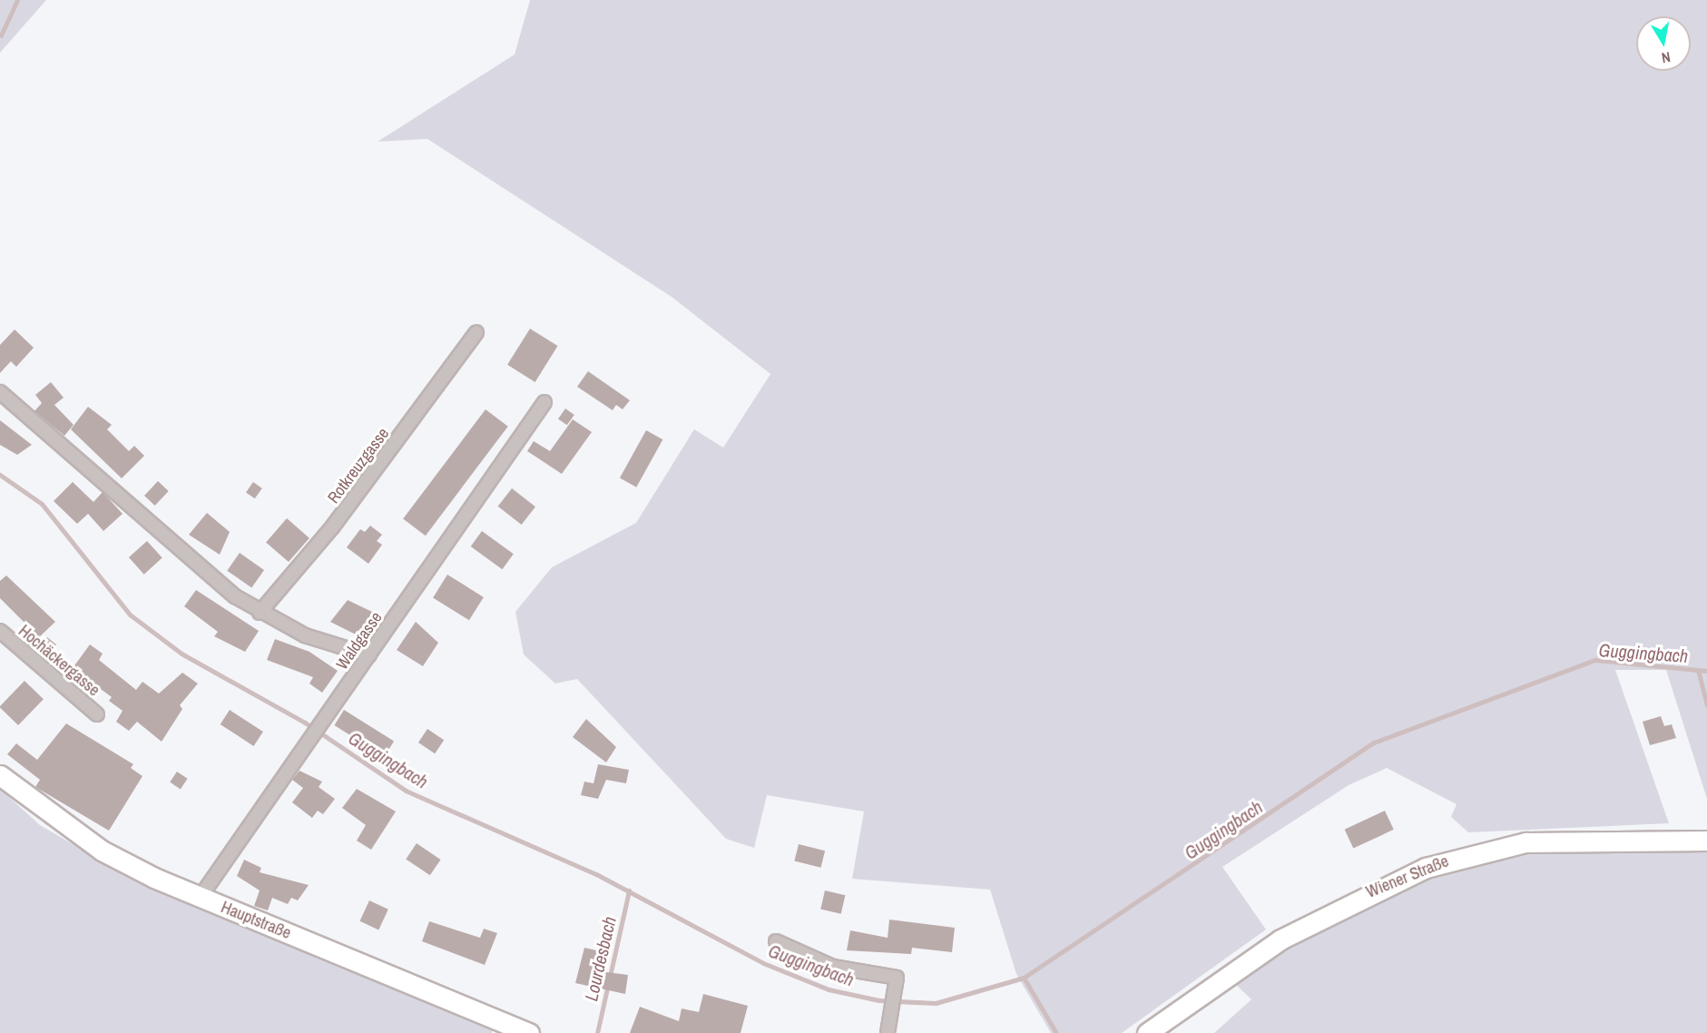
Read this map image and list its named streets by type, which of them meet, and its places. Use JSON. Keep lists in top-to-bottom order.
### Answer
{
  "streets": {
    "main road": ["Wiener Straße", "Hauptstraße"],
    "street": ["Rotkreuzgasse", "Waldgasse", "Hochäckergasse"]
  },
  "crossings": [
    ["Waldgasse", "Hauptstraße"]
  ],
  "water": ["Guggingbach", "Lourdesbach"],
  "north": "bottom"
}
